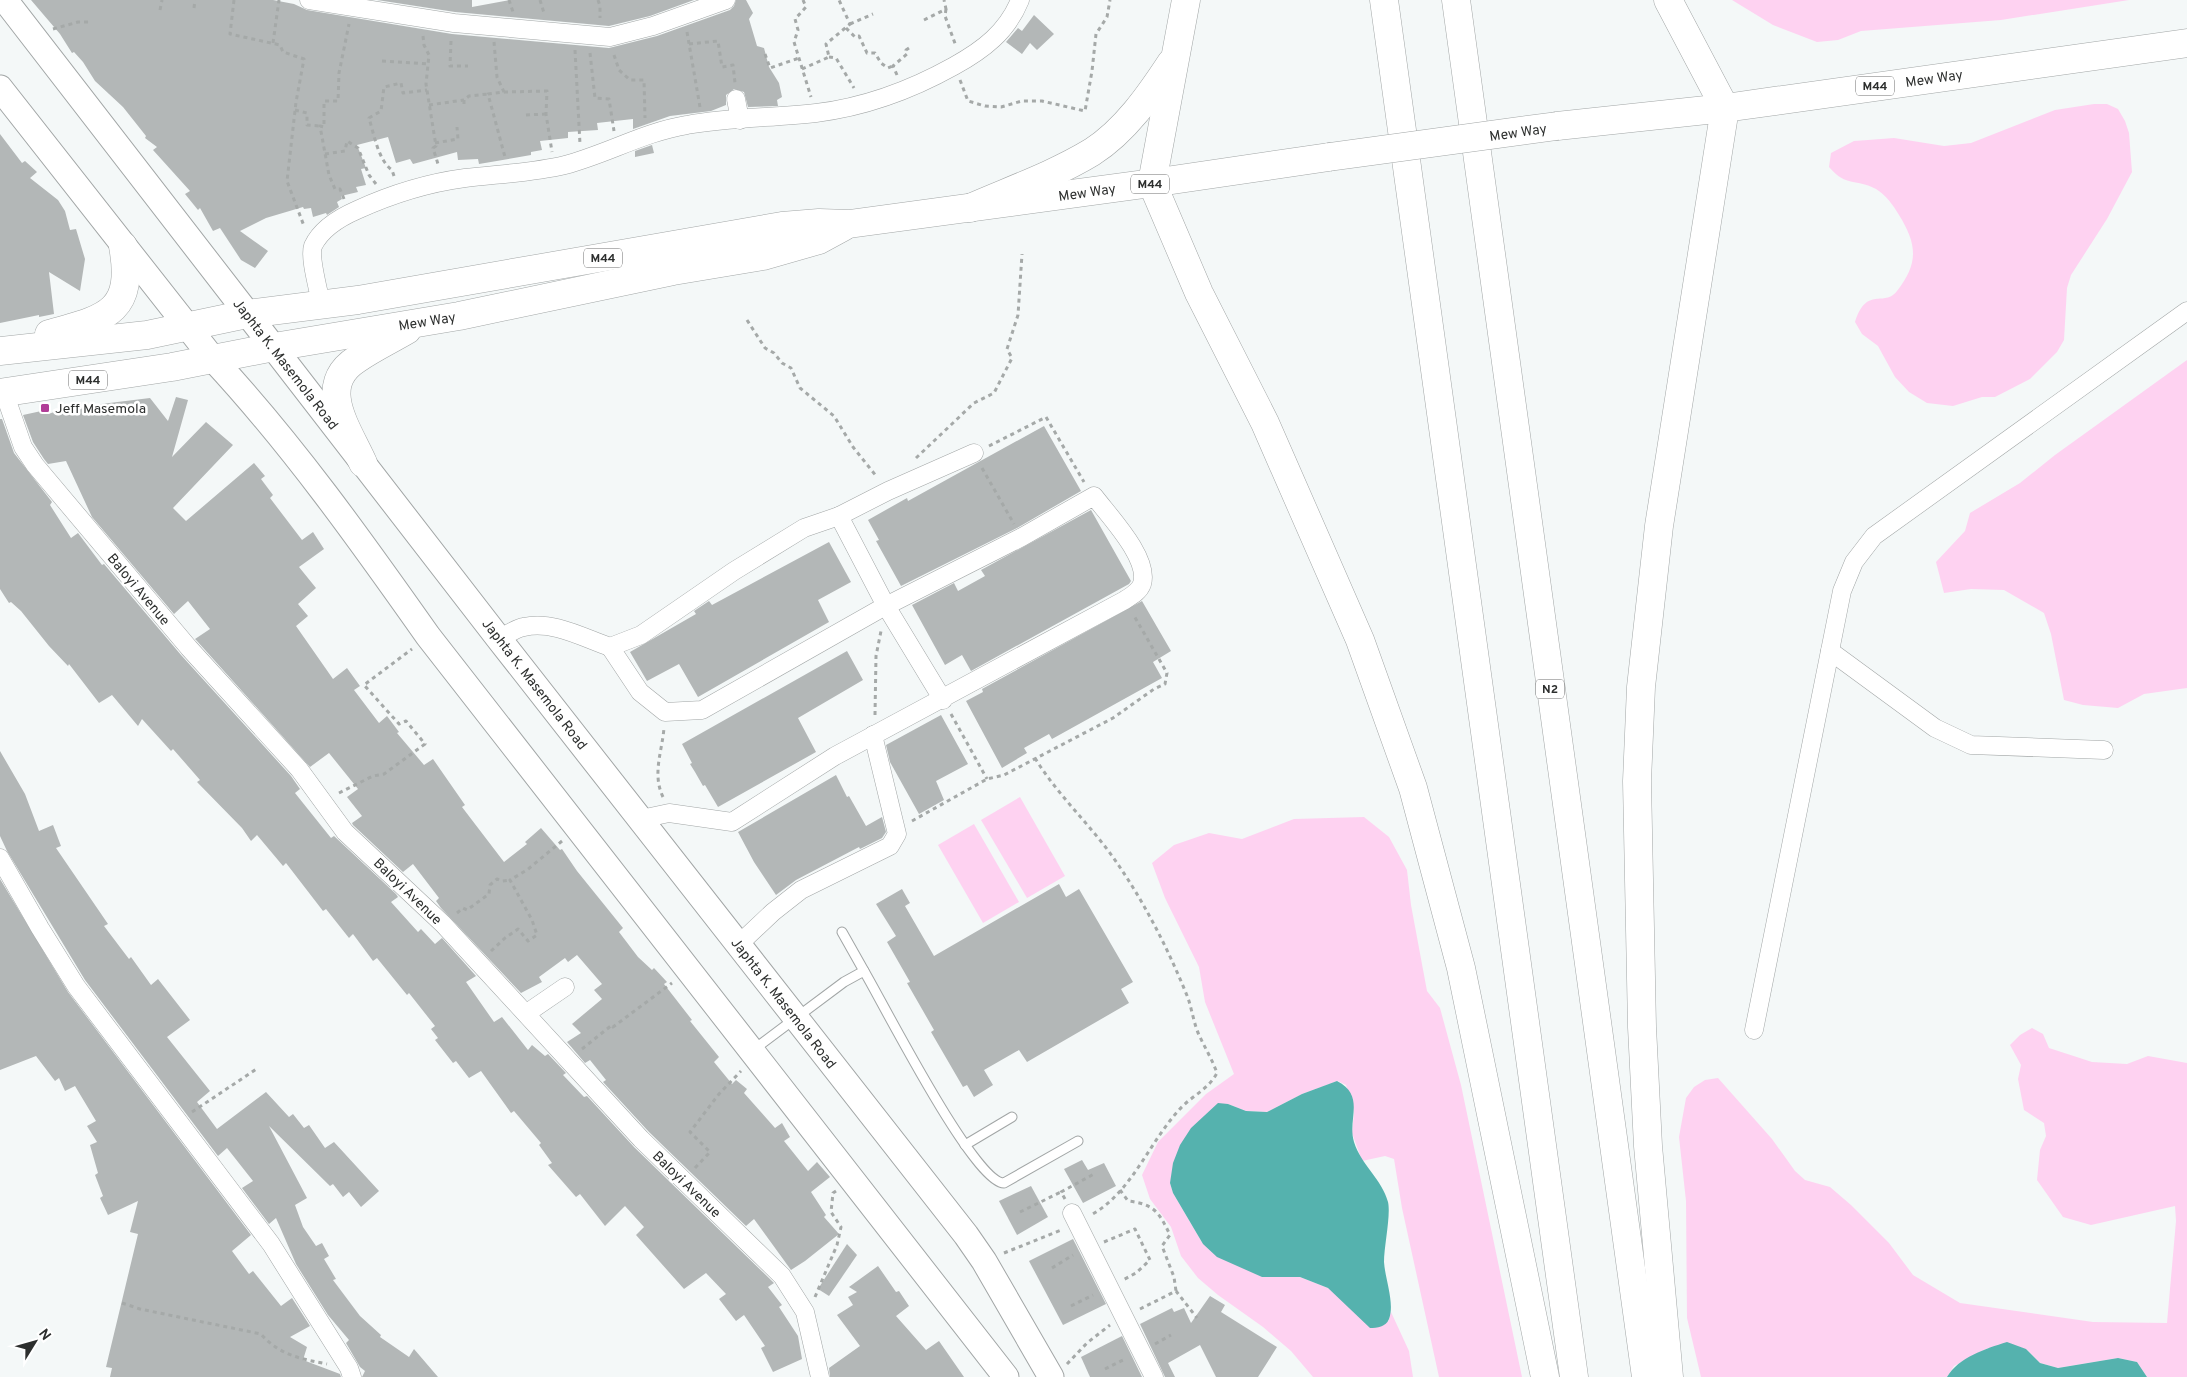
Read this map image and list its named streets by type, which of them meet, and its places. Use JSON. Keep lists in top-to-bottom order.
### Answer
{
  "streets": {
    "main road": [
      "Mew Way",
      "M44",
      "Japhta K. Masemola Road",
      "N2"
    ],
    "street": ["Baloyi Avenue"]
  },
  "crossings": [
    ["Mew Way", "Japhta K. Masemola Road"],
    ["Mew Way", "Baloyi Avenue"]
  ],
  "places": {
    "transit": ["Jeff Masemola"]
  },
  "north": "top right"
}
